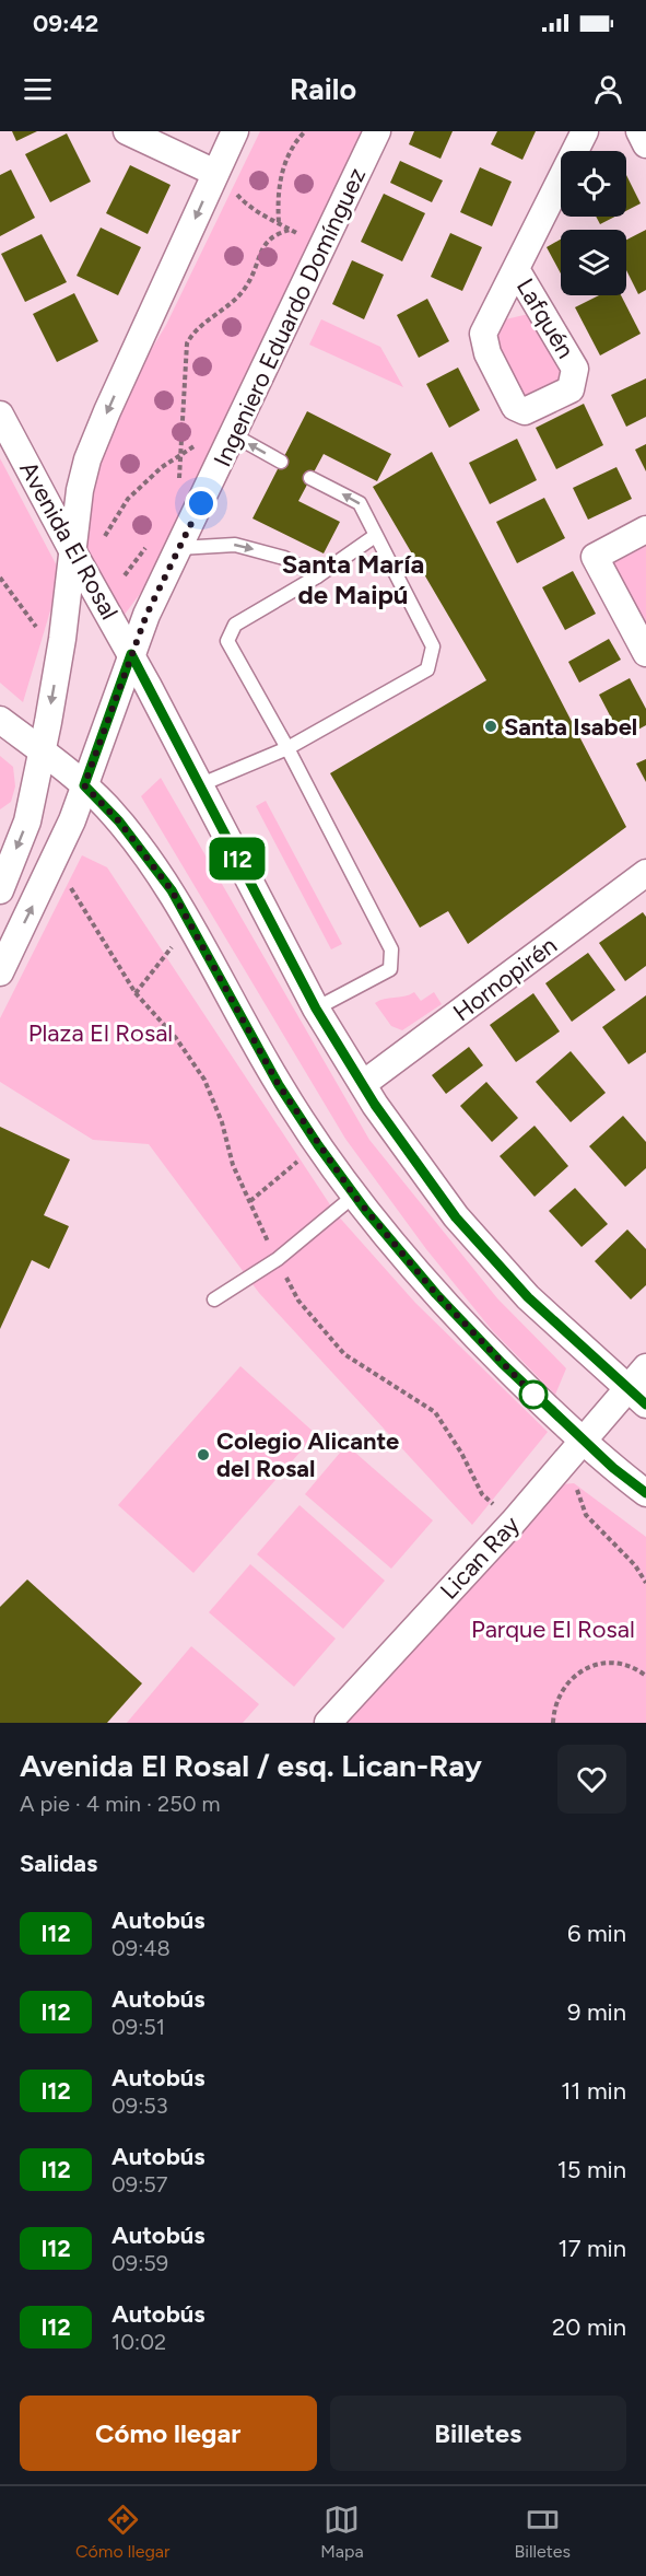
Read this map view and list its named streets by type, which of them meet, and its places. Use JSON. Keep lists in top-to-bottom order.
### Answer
{
  "streets": {
    "street": [
      "Ingeniero Eduardo Domínguez",
      "Lafquén",
      "Avenida El Rosal",
      "Hornopirén",
      "Lican Ray"
    ]
  },
  "crossings": [
    ["Ingeniero Eduardo Domínguez", "Avenida El Rosal"],
    ["Avenida El Rosal", "Hornopirén"],
    ["Avenida El Rosal", "Lican Ray"]
  ],
  "districts": ["Santa María de Maipú"],
  "parks": ["Plaza El Rosal", "Parque El Rosal"],
  "places": ["Santa Isabel", "Colegio Alicante del Rosal"],
  "lines": ["bus line I12"],
  "page": {
    "status": "09:42",
    "header": "Railo",
    "on_map": "I12",
    "heading": [
      ["Avenida El Rosal / esq. Lican-Ray", "A pie · 4 min · 250 m"],
      "Salidas"
    ],
    "list": [
      {
        "mark": "I12",
        "name": "Autobús",
        "note": "09:48",
        "value": "6 min"
      },
      {
        "mark": "I12",
        "name": "Autobús",
        "note": "09:51",
        "value": "9 min"
      },
      {
        "mark": "I12",
        "name": "Autobús",
        "note": "09:53",
        "value": "11 min"
      },
      {
        "mark": "I12",
        "name": "Autobús",
        "note": "09:57",
        "value": "15 min"
      },
      {
        "mark": "I12",
        "name": "Autobús",
        "note": "09:59",
        "value": "17 min"
      },
      {
        "mark": "I12",
        "name": "Autobús",
        "note": "10:02",
        "value": "20 min"
      }
    ],
    "buttons": ["Cómo llegar", "Billetes"],
    "tabs": ["Cómo llegar", "Mapa", "Billetes"]
  }
}
